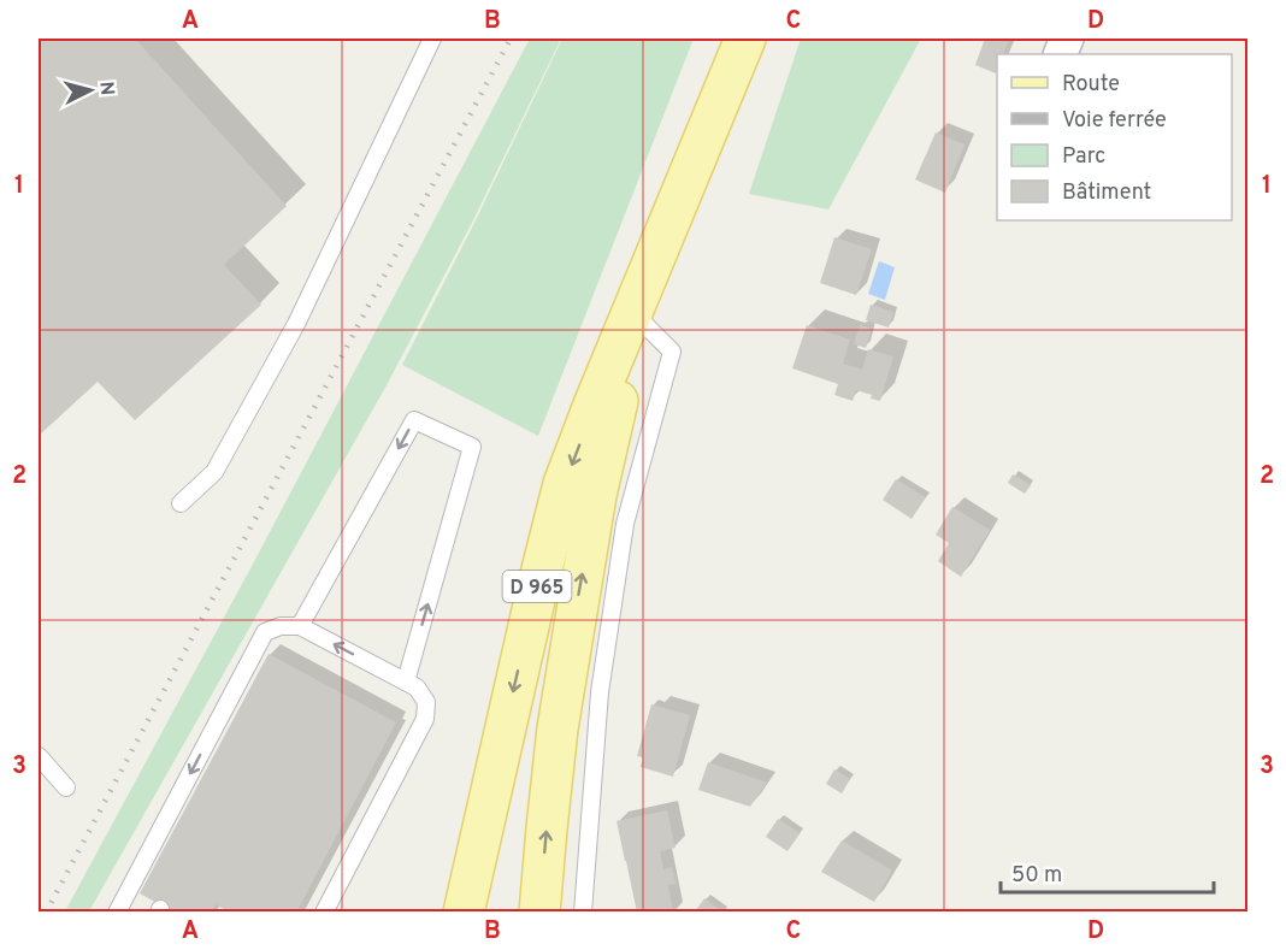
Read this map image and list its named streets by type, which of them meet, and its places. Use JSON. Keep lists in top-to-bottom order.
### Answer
{
  "streets": {
    "main road": ["D 965"]
  },
  "legend": [
    "Route",
    "Voie ferrée",
    "Parc",
    "Bâtiment"
  ],
  "scale_bar": "50 m",
  "north": "right",
  "grid": {
    "columns": [
      "A",
      "B",
      "C",
      "D"
    ],
    "rows": ["1", "2", "3"]
  }
}
